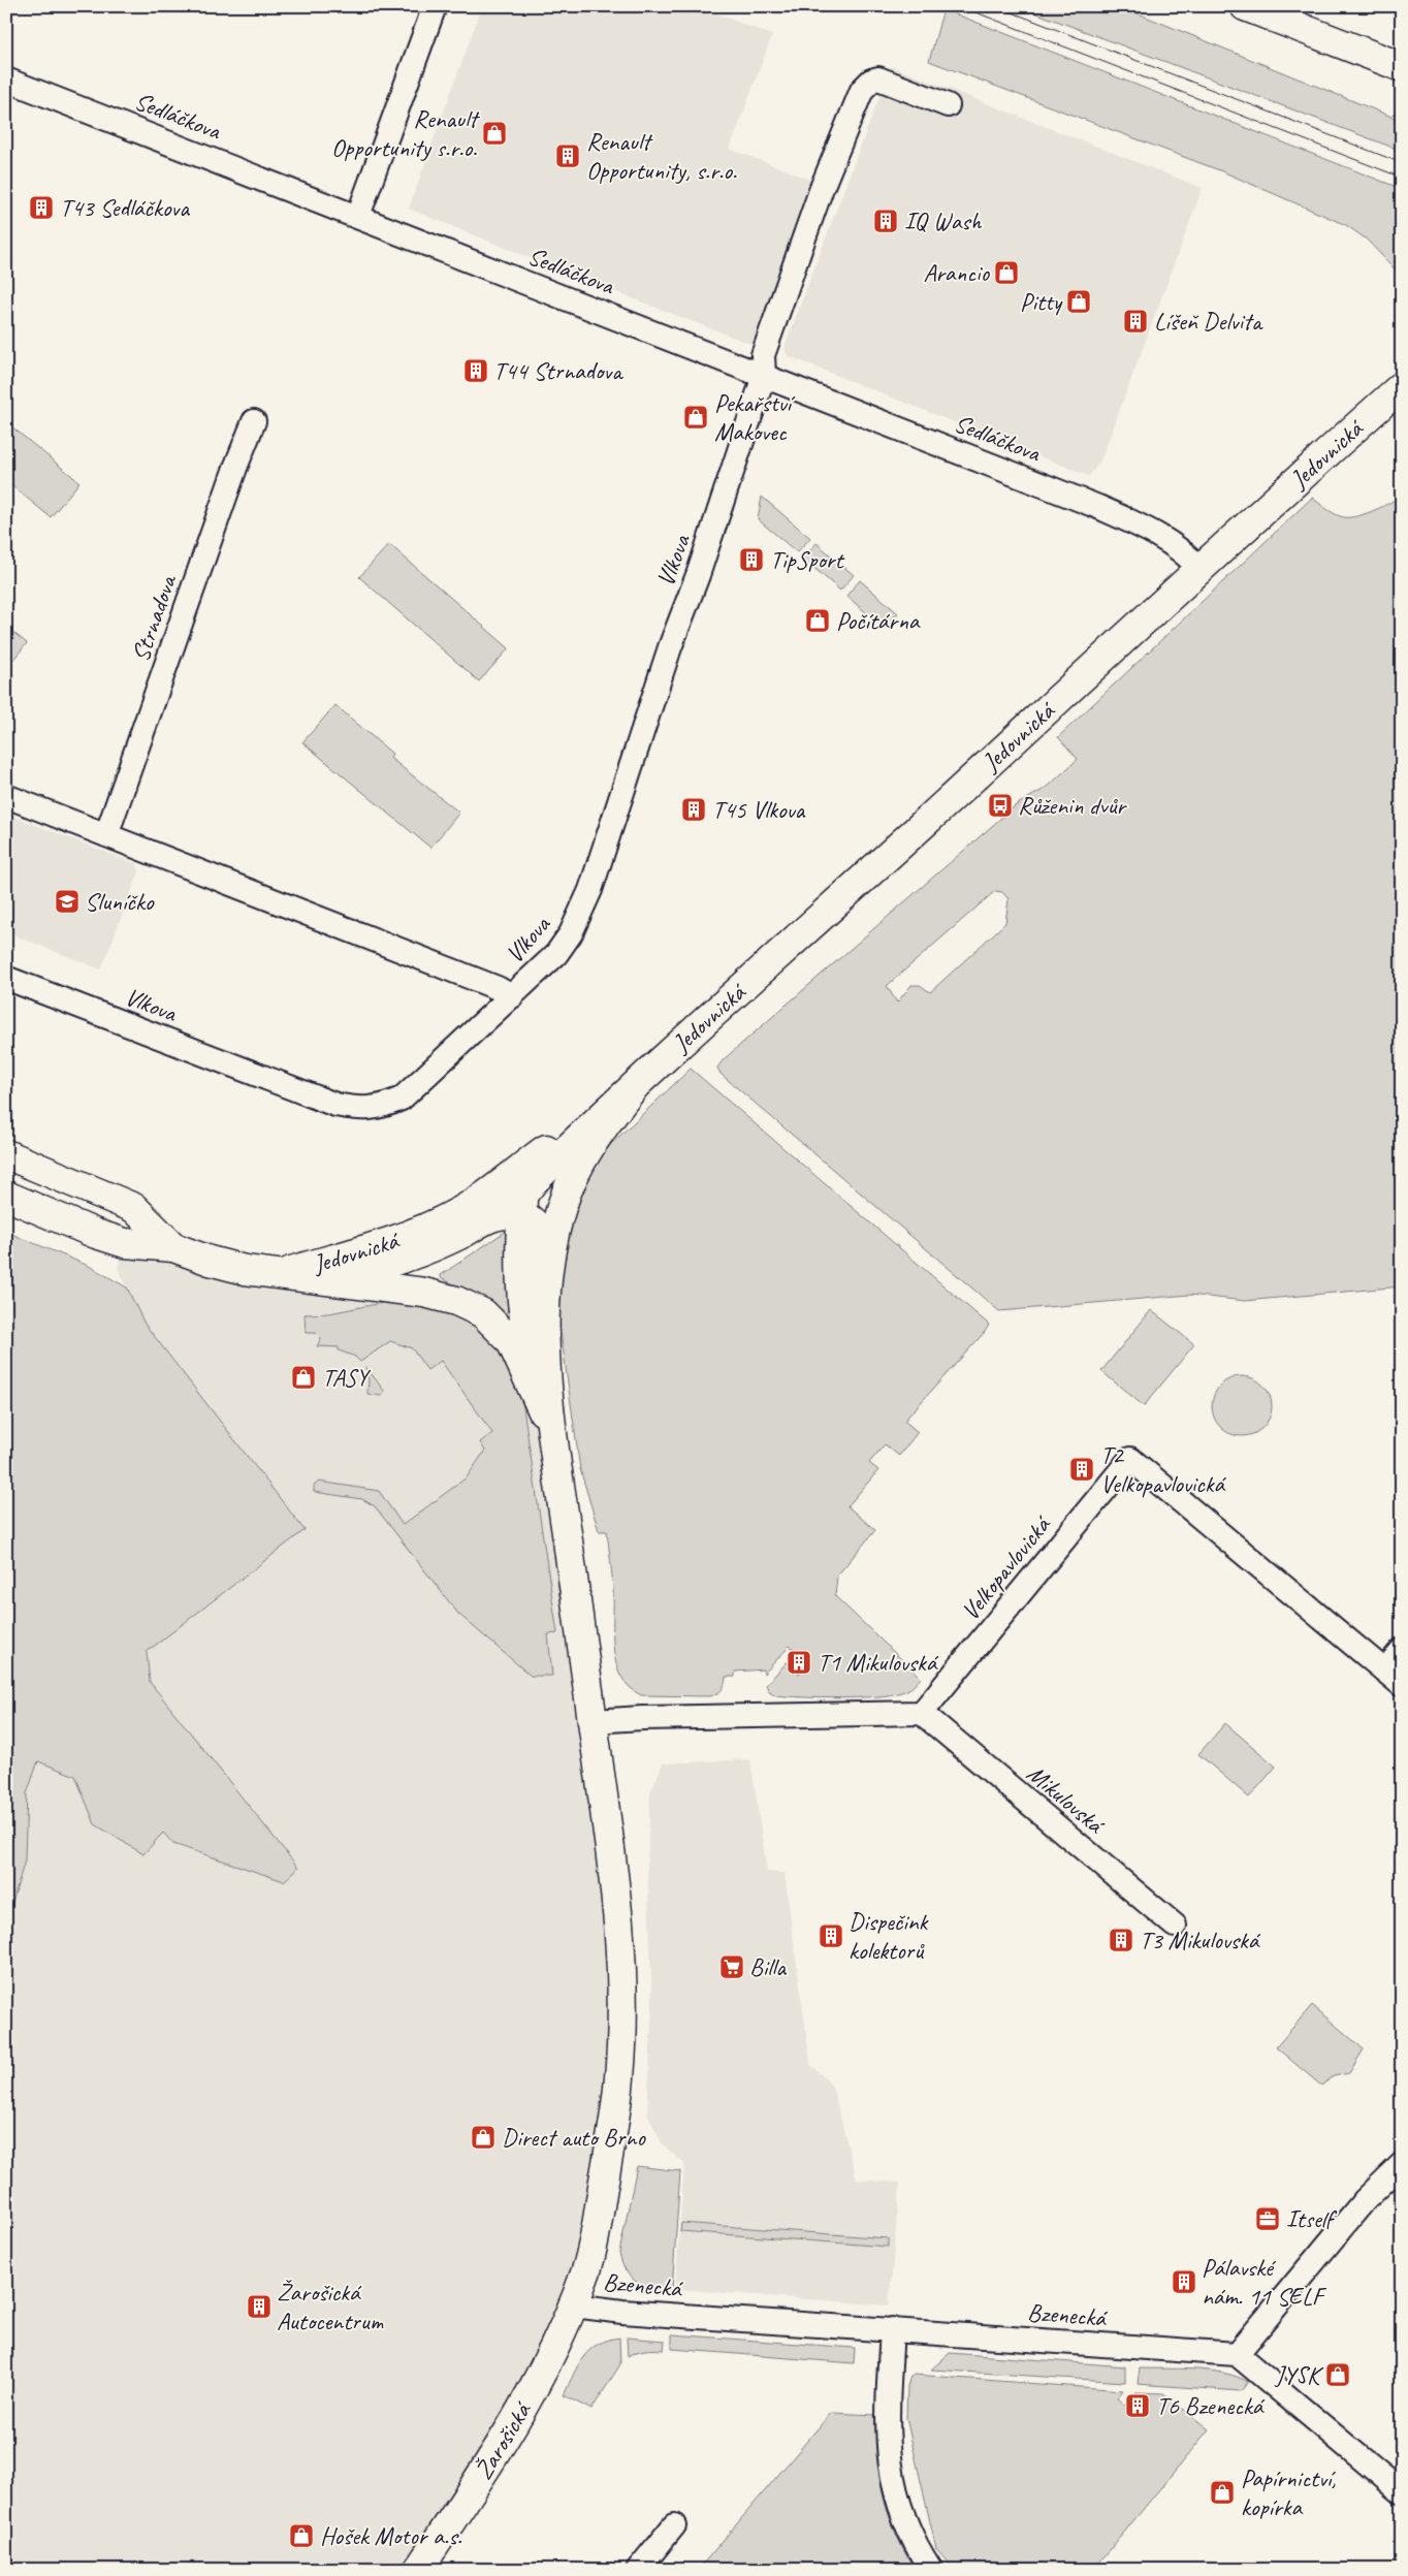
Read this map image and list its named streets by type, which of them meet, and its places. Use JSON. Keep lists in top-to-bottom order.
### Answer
{
  "streets": {
    "main road": ["Jedovnická", "Žarošická"],
    "street": [
      "Sedláčkova",
      "Vlkova",
      "Strnadova",
      "Velkopavlovická",
      "Mikulovská",
      "Bzenecká"
    ]
  },
  "crossings": [
    ["Sedláčkova", "Jedovnická"],
    ["Sedláčkova", "Vlkova"],
    ["Jedovnická", "Žarošická"],
    ["Velkopavlovická", "Mikulovská"],
    ["Bzenecká", "Žarošická"]
  ],
  "places": {
    "shop": [
      "Renault Opportunity s.r.o.",
      "Arancio",
      "Pitty",
      "Pekařství Makovec",
      "Počítárna",
      "TASY",
      "Direct auto Brno",
      "JYSK",
      "Papírnictví, kopírka",
      "Hošek Motor a.s."
    ],
    "building": [
      "Renault Opportunity, s.r.o.",
      "T43 Sedláčkova",
      "IQ Wash",
      "Líšeň Delvita",
      "T44 Strnadova",
      "TipSport",
      "T45 Vlkova",
      "T2 Velkopavlovická",
      "T1 Mikulovská",
      "Dispečink kolektorů",
      "T3 Mikulovská",
      "Pálavské nám. 11 SELF",
      "Žarošická Autocentrum",
      "T6 Bzenecká"
    ],
    "bus stop": ["Růženin dvůr"],
    "school or university": ["Sluníčko"],
    "supermarket": ["Billa"],
    "office": ["Itself"]
  }
}
